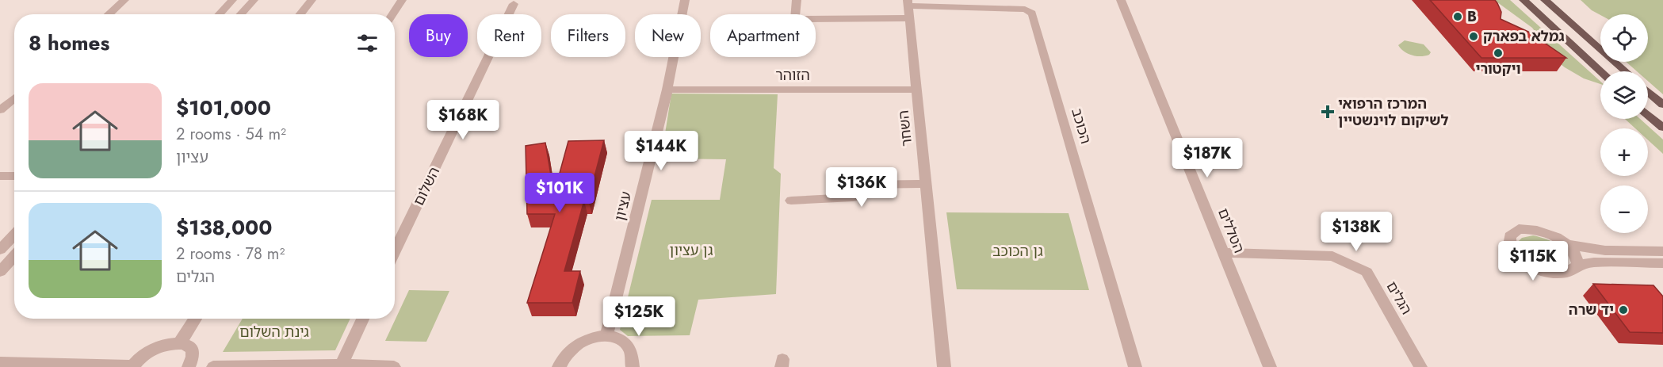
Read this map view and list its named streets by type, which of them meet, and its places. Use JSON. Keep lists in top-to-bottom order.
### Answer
{
  "streets": {
    "street": [
      "הזוהר",
      "הכוכב",
      "השחר",
      "השלום",
      "עציון",
      "הטללים",
      "הגלים"
    ]
  },
  "crossings": [
    ["הזוהר", "השחר"],
    ["הזוהר", "עציון"],
    ["הכוכב", "השחר"],
    ["הטללים", "הגלים"]
  ],
  "parks": ["גן עציון", "גן הכוכב", "גינת השלום"],
  "places": {
    "other": [
      "B",
      "גמלא בפארק",
      "ויקטורי",
      "יד שרה"
    ],
    "health": ["המרכז הרפואי לשיקום לוינשטיין"]
  },
  "page": {
    "map_buttons": ["+", "−"],
    "chip": [
      "Buy",
      "Rent",
      "Filters",
      "New",
      "Apartment"
    ],
    "heading": "8 homes",
    "list": [
      {
        "name": "$101,000",
        "note": "2 rooms · 54 m² · עציון"
      },
      {
        "name": "$138,000",
        "note": "2 rooms · 78 m² · הגלים"
      }
    ],
    "price": [
      "$168K",
      "$144K",
      "$187K",
      "$136K",
      "$101K",
      "$138K",
      "$115K",
      "$125K"
    ]
  }
}
